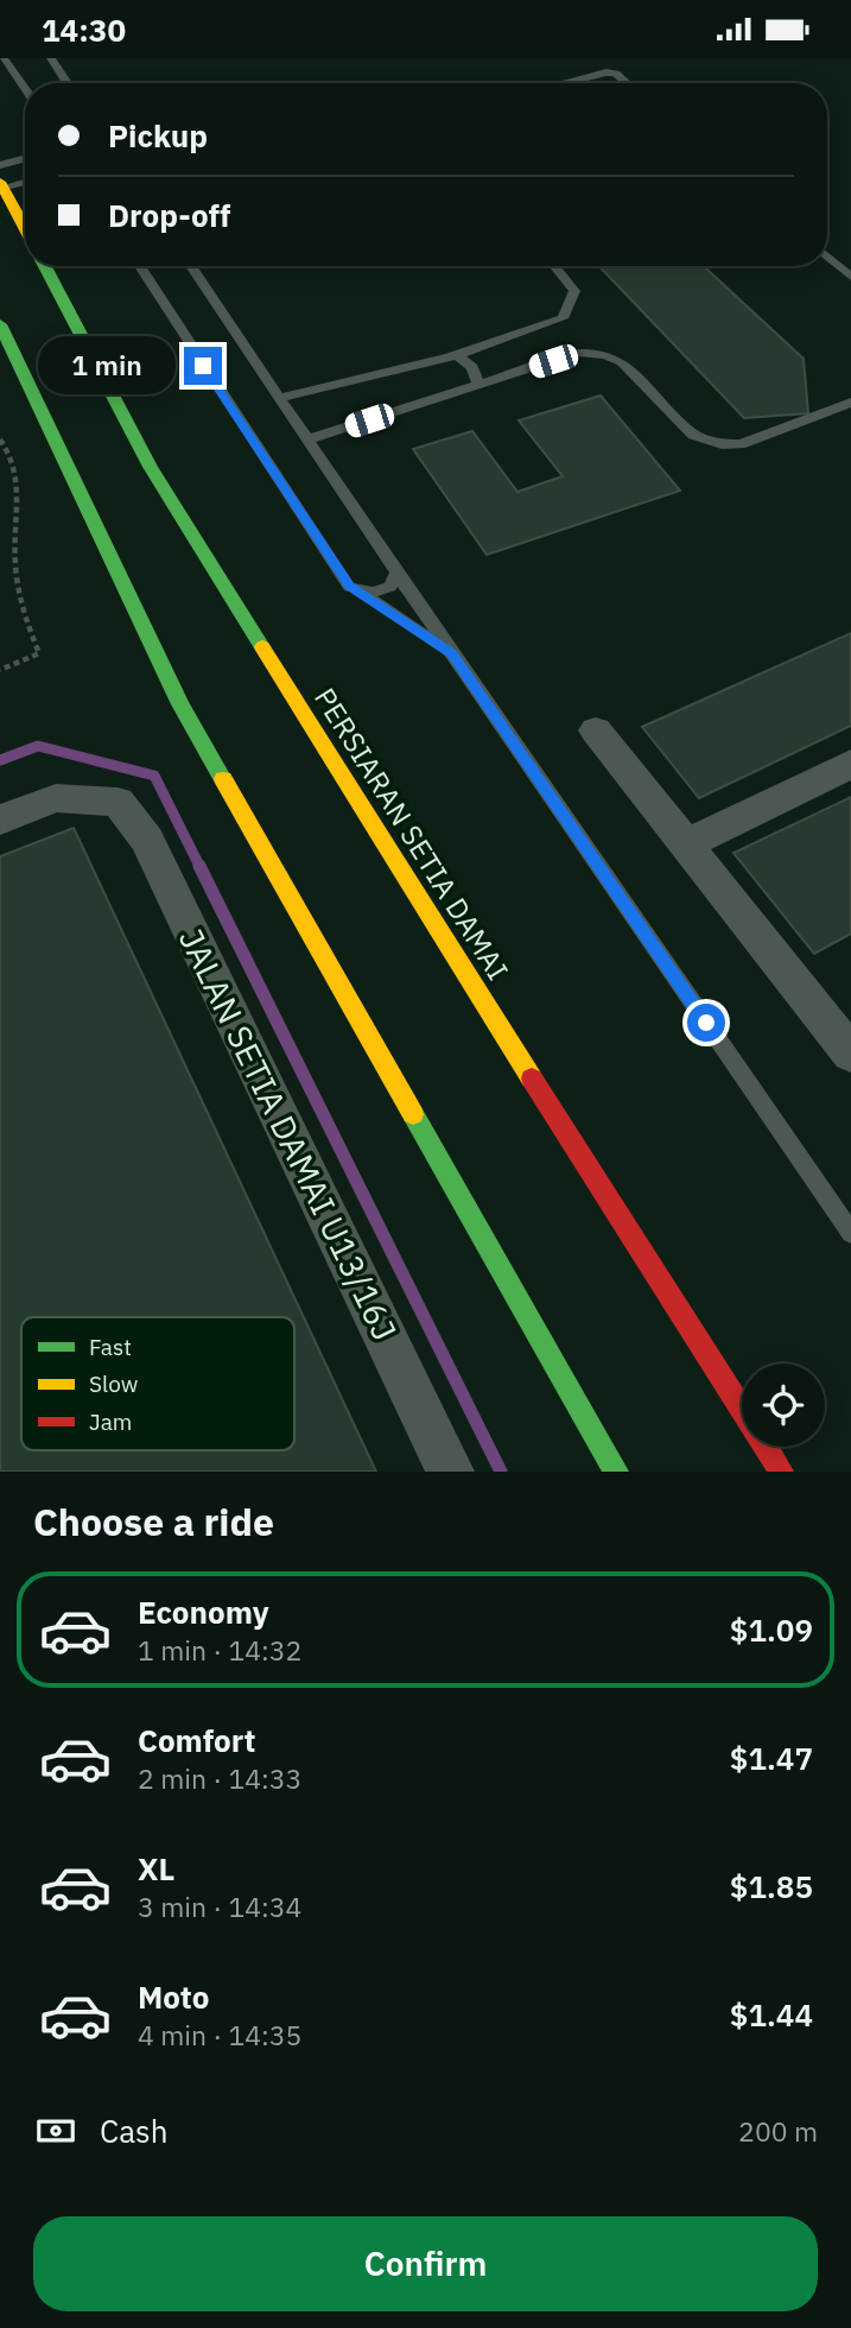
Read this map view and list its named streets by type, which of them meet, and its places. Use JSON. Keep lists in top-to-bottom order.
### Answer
{
  "streets": {
    "street": ["PERSIARAN SETIA DAMAI", "JALAN SETIA DAMAI U13/16J"]
  },
  "legend": ["Fast", "Slow", "Jam"],
  "page": {
    "status": "14:30",
    "banner": ["Pickup", "Drop-off"],
    "bubble": "1 min",
    "heading": "Choose a ride",
    "list": [
      {
        "name": "Economy",
        "note": "1 min · 14:32",
        "value": "$1.09"
      },
      {
        "name": "Comfort",
        "note": "2 min · 14:33",
        "value": "$1.47"
      },
      {
        "name": "XL",
        "note": "3 min · 14:34",
        "value": "$1.85"
      },
      {
        "name": "Moto",
        "note": "4 min · 14:35",
        "value": "$1.44"
      }
    ],
    "pay": ["Cash", "200 m"],
    "buttons": "Confirm"
  }
}
